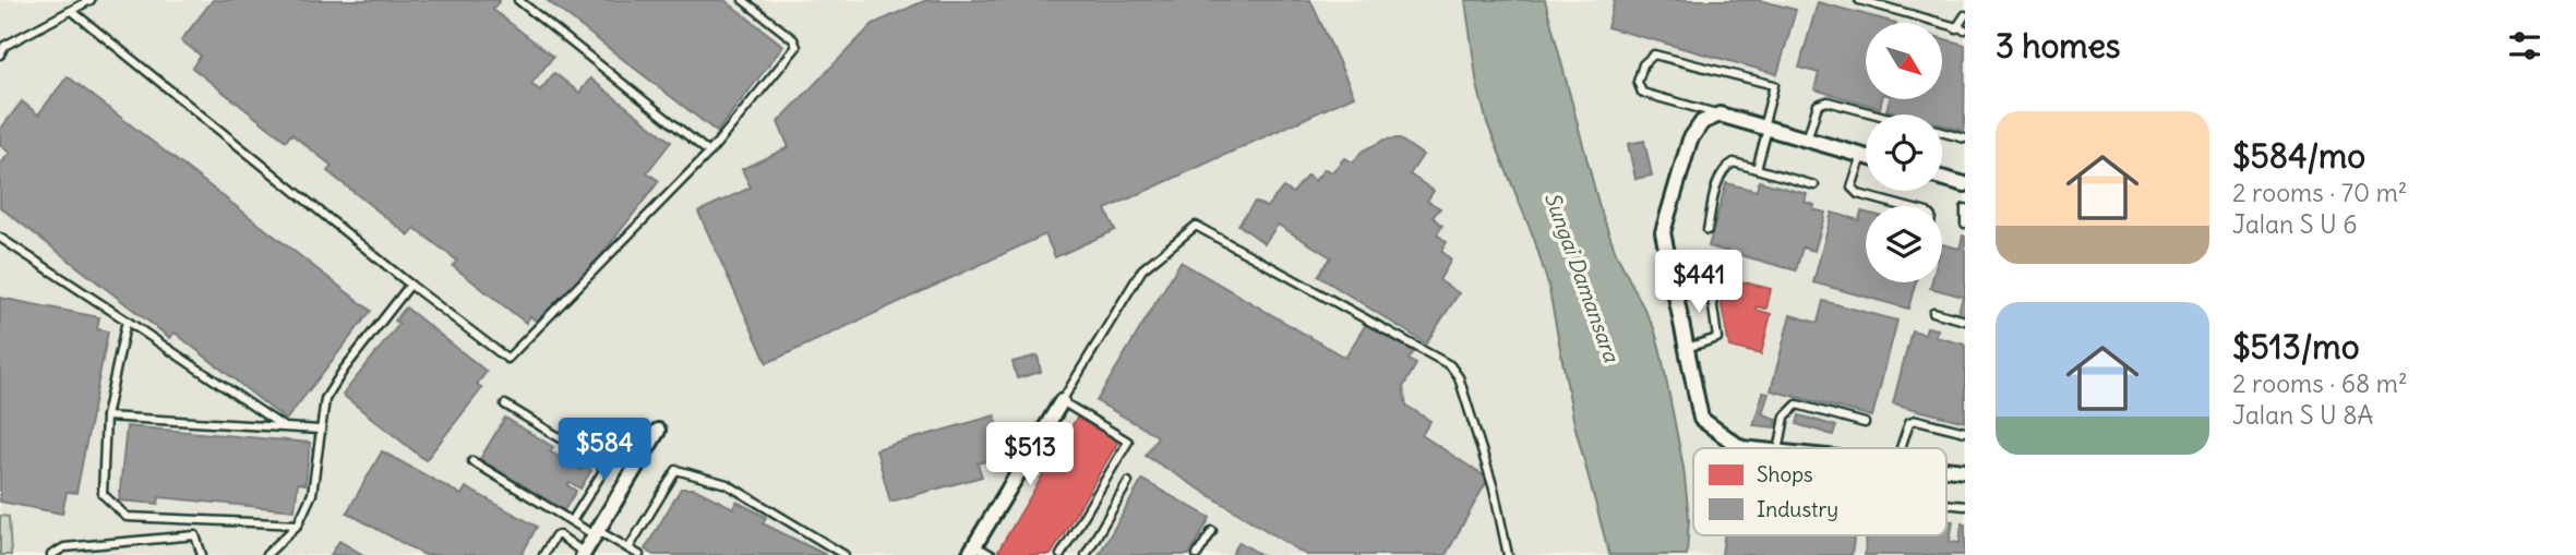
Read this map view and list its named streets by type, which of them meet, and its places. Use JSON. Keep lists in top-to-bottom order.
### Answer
{
  "water": ["Sungai Damansara"],
  "legend": ["Shops", "Industry"],
  "north": "bottom right",
  "page": {
    "heading": "3 homes",
    "list": [
      {
        "name": "$584/mo",
        "note": "2 rooms · 70 m² · Jalan S U 6"
      },
      {
        "name": "$513/mo",
        "note": "2 rooms · 68 m² · Jalan S U 8A"
      }
    ],
    "price": ["$441", "$584", "$513"]
  }
}
